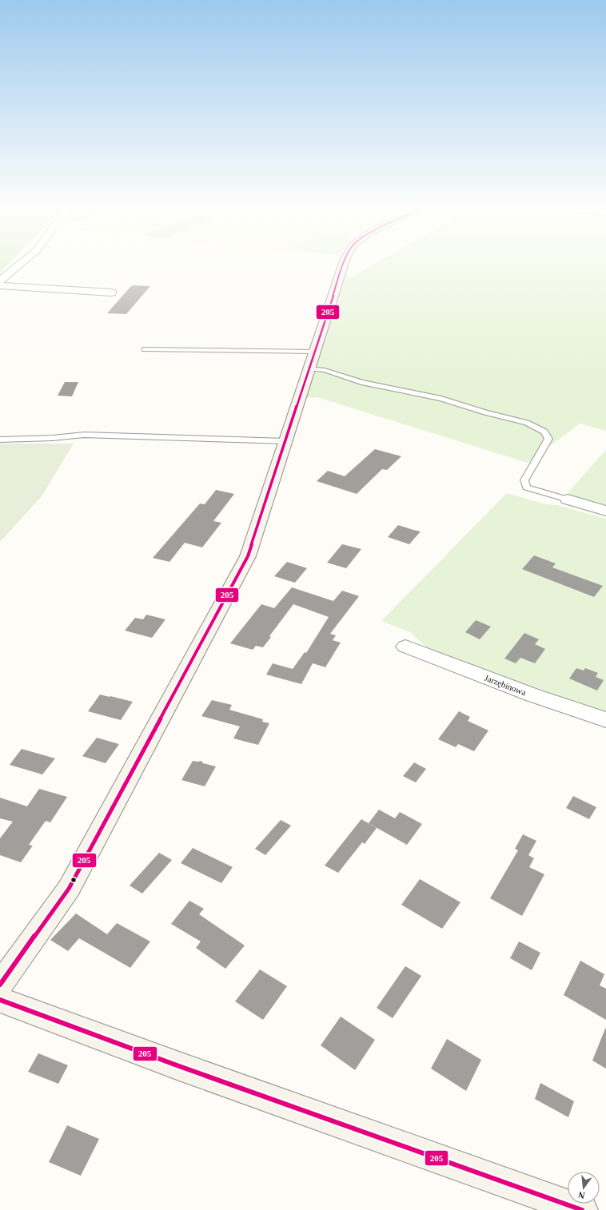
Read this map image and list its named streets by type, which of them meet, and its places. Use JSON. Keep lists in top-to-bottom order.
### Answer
{
  "streets": {
    "street": ["Jarzębinowa"]
  },
  "lines": ["transit line 205"],
  "north": "bottom"
}
